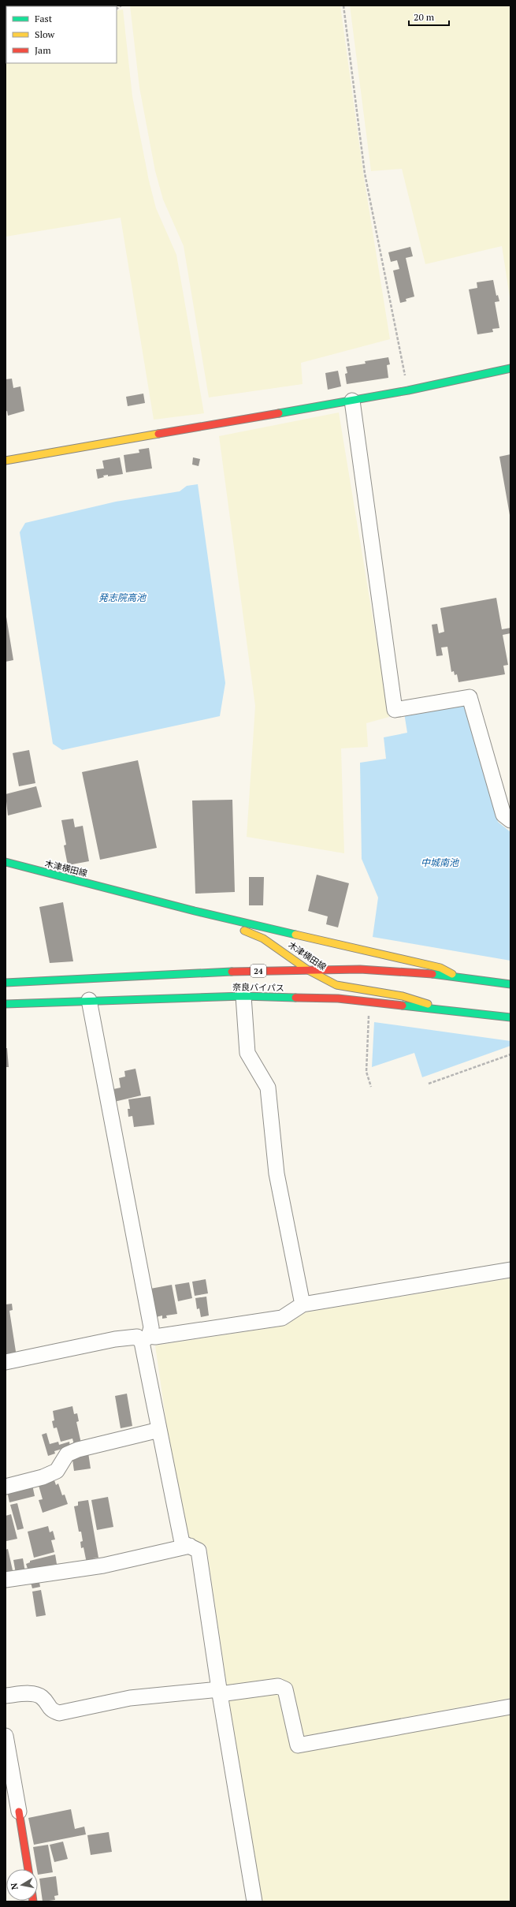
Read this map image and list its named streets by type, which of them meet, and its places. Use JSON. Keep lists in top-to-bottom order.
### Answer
{
  "streets": {
    "main road": ["木津横田線", "24", "奈良バイパス"]
  },
  "crossings": [
    ["木津横田線", "奈良バイパス"]
  ],
  "water": ["発志院高池", "中城南池"],
  "legend": ["Fast", "Slow", "Jam"],
  "scale_bar": "20 m",
  "north": "left"
}
